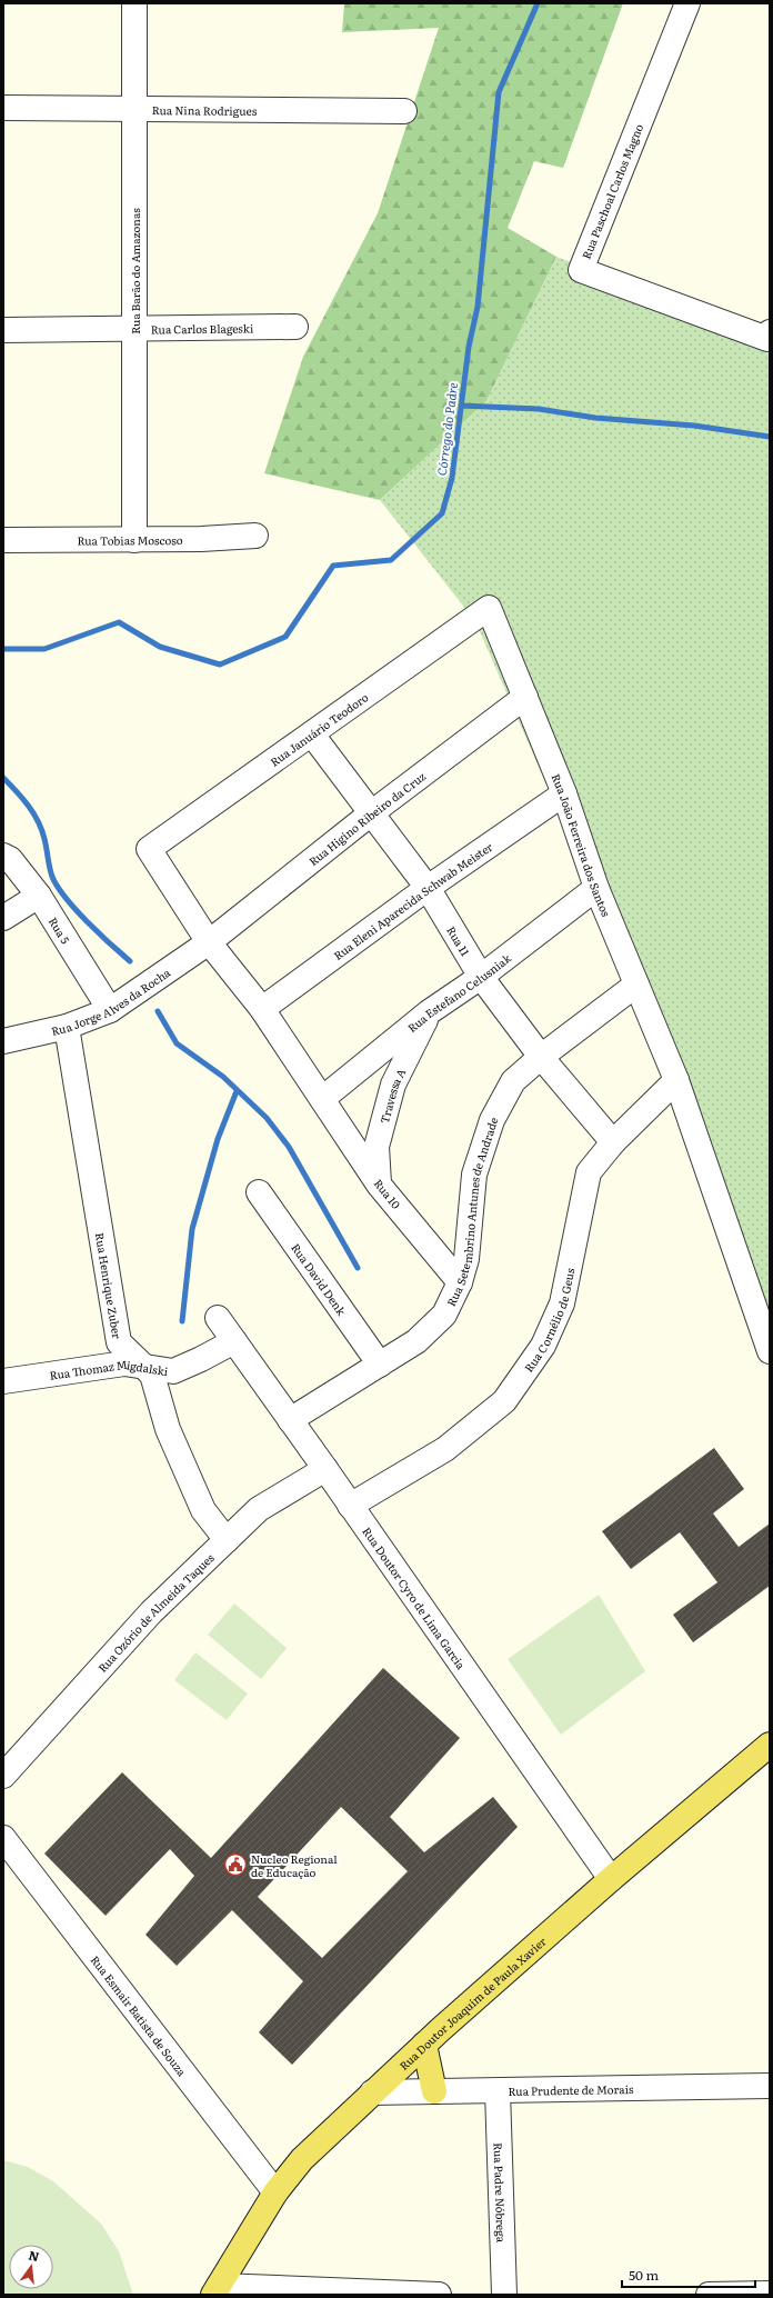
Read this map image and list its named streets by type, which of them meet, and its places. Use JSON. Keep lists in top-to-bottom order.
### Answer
{
  "streets": {
    "main road": ["Rua Doutor Joaquim de Paula Xavier"],
    "street": [
      "Rua Nina Rodrigues",
      "Rua Paschoal Carlos Magno",
      "Rua Barão do Amazonas",
      "Rua Carlos Blageski",
      "Rua Tobias Moscoso",
      "Rua Januário Teodoro",
      "Rua Higino Ribeiro da Cruz",
      "Rua João Ferreira dos Santos",
      "Rua Eleni Aparecida Schwab Meister",
      "Rua 5",
      "Rua 11",
      "Rua Estefano Celusniak",
      "Rua Jorge Alves da Rocha",
      "Travessa A",
      "Rua 10",
      "Rua Setembrino Antunes de Andrade",
      "Rua David Denk",
      "Rua Henrique Zuber",
      "Rua Cornélio de Geus",
      "Rua Thomaz Migdalski",
      "Rua Doutor Cyro de Lima Garcia",
      "Rua Ozório de Almeida Taques",
      "Rua Esmair Batista de Souza",
      "Rua Prudente de Morais",
      "Rua Padre Nóbrega"
    ]
  },
  "crossings": [
    ["Rua Nina Rodrigues", "Rua Barão do Amazonas"],
    ["Rua Barão do Amazonas", "Rua Carlos Blageski"],
    ["Rua Barão do Amazonas", "Rua Tobias Moscoso"],
    ["Rua Januário Teodoro", "Rua João Ferreira dos Santos"],
    ["Rua Januário Teodoro", "Rua 11"],
    ["Rua Januário Teodoro", "Rua 10"],
    ["Rua Higino Ribeiro da Cruz", "Rua João Ferreira dos Santos"],
    ["Rua Higino Ribeiro da Cruz", "Rua 11"],
    ["Rua Higino Ribeiro da Cruz", "Rua Jorge Alves da Rocha"],
    ["Rua Higino Ribeiro da Cruz", "Rua 10"],
    ["Rua João Ferreira dos Santos", "Rua Eleni Aparecida Schwab Meister"],
    ["Rua João Ferreira dos Santos", "Rua Estefano Celusniak"],
    ["Rua João Ferreira dos Santos", "Rua Setembrino Antunes de Andrade"],
    ["Rua João Ferreira dos Santos", "Rua Cornélio de Geus"],
    ["Rua Eleni Aparecida Schwab Meister", "Rua 11"],
    ["Rua Eleni Aparecida Schwab Meister", "Rua 10"],
    ["Rua 5", "Rua Jorge Alves da Rocha"],
    ["Rua 11", "Rua Estefano Celusniak"],
    ["Rua 11", "Rua Setembrino Antunes de Andrade"],
    ["Rua 11", "Rua Cornélio de Geus"],
    ["Rua Estefano Celusniak", "Travessa A"],
    ["Rua Estefano Celusniak", "Rua 10"],
    ["Rua Jorge Alves da Rocha", "Rua 10"],
    ["Rua Jorge Alves da Rocha", "Rua Henrique Zuber"],
    ["Travessa A", "Rua 10"],
    ["Rua 10", "Rua Setembrino Antunes de Andrade"],
    ["Rua Setembrino Antunes de Andrade", "Rua David Denk"],
    ["Rua Setembrino Antunes de Andrade", "Rua Doutor Cyro de Lima Garcia"],
    ["Rua Henrique Zuber", "Rua Thomaz Migdalski"],
    ["Rua Henrique Zuber", "Rua Ozório de Almeida Taques"],
    ["Rua Cornélio de Geus", "Rua Doutor Cyro de Lima Garcia"],
    ["Rua Thomaz Migdalski", "Rua Doutor Cyro de Lima Garcia"],
    ["Rua Doutor Cyro de Lima Garcia", "Rua Ozório de Almeida Taques"],
    ["Rua Doutor Cyro de Lima Garcia", "Rua Doutor Joaquim de Paula Xavier"],
    ["Rua Doutor Joaquim de Paula Xavier", "Rua Esmair Batista de Souza"],
    ["Rua Doutor Joaquim de Paula Xavier", "Rua Prudente de Morais"],
    ["Rua Prudente de Morais", "Rua Padre Nóbrega"]
  ],
  "water": ["Córrego do Padre"],
  "places": {
    "public building": ["Nucleo Regional de Educação"]
  },
  "scale_bar": "50 m",
  "north": "top"
}
